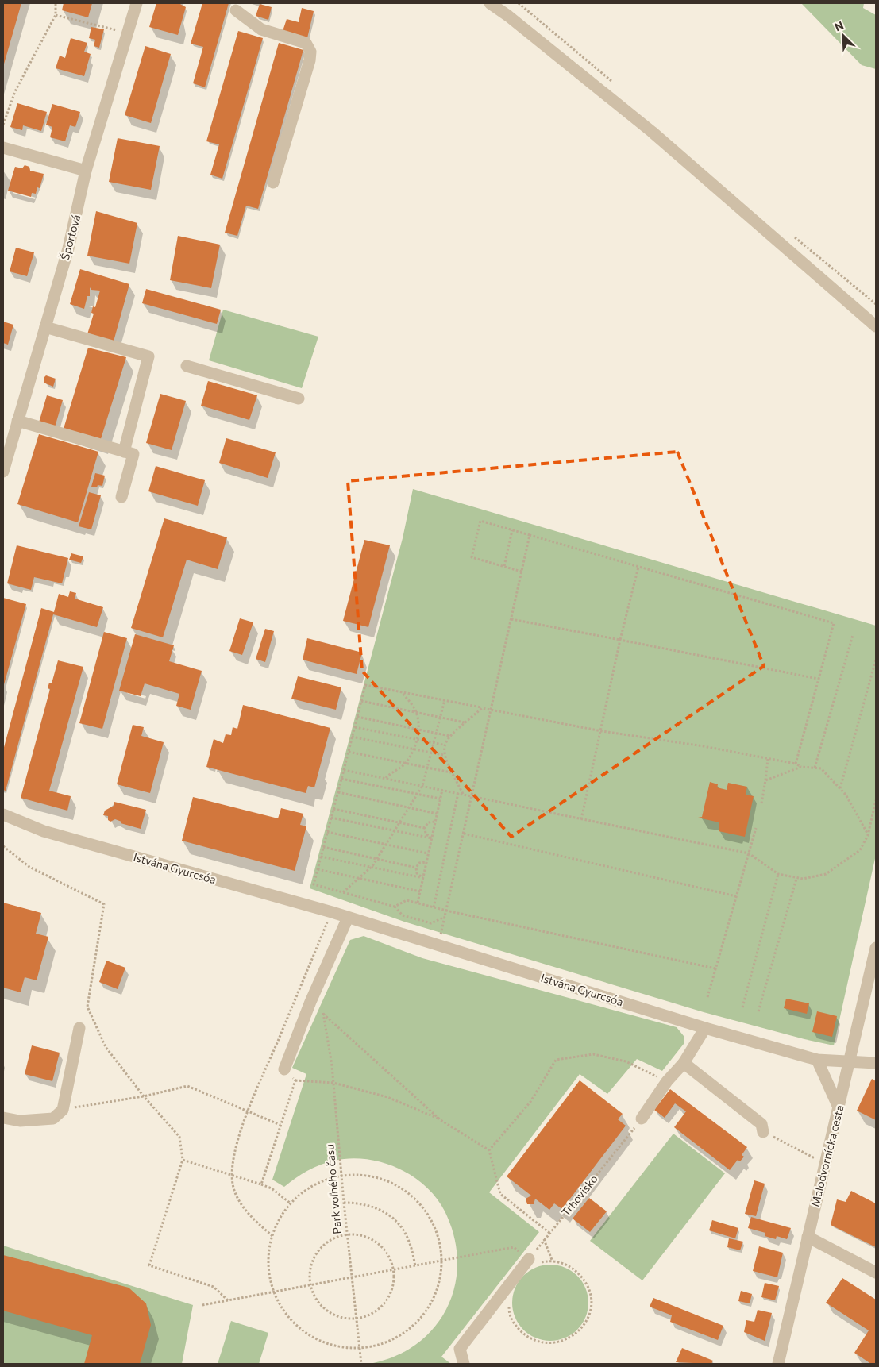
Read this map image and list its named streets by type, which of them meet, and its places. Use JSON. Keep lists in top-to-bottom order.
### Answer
{
  "streets": {
    "street": ["Športová", "Istvána Gyurcsóa", "Malodvornícka cesta"],
    "path": ["Park voľného času", "Trhovisko"]
  },
  "crossings": [
    ["Istvána Gyurcsóa", "Malodvornícka cesta"]
  ],
  "north": "top left"
}
